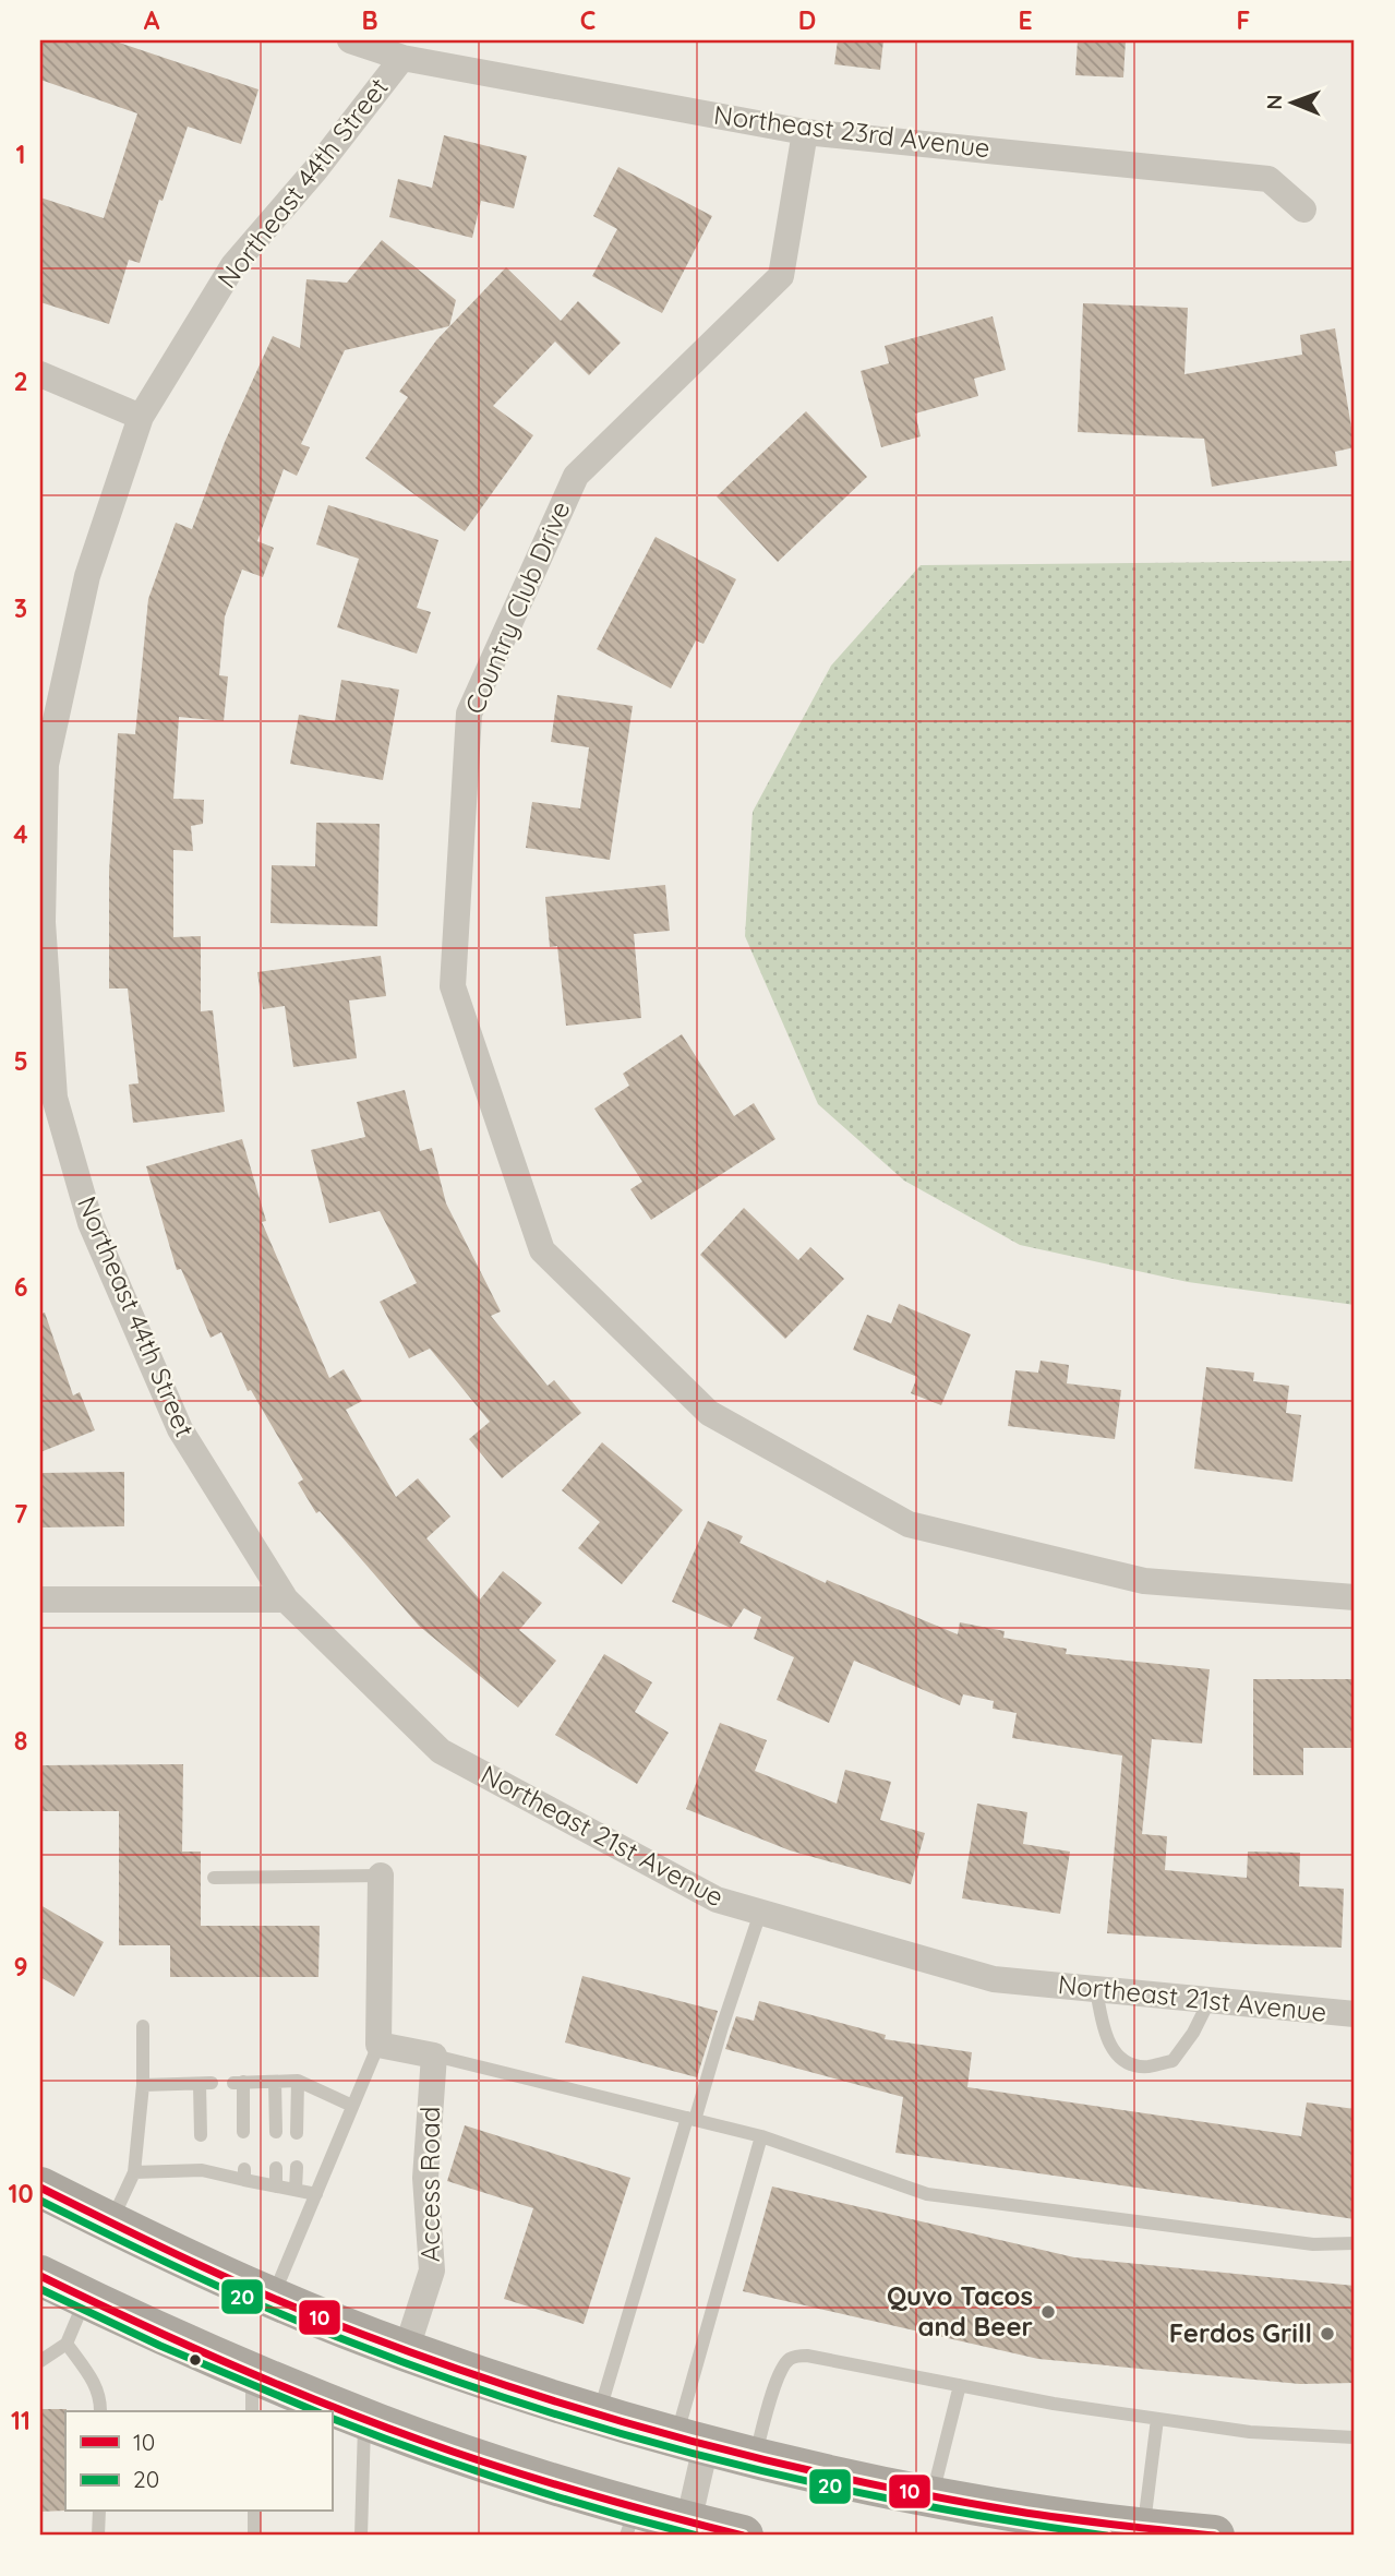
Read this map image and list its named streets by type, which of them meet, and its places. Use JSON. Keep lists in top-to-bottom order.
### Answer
{
  "streets": {
    "street": [
      "Northeast 23rd Avenue",
      "Northeast 44th Street",
      "Country Club Drive",
      "Northeast 21st Avenue",
      "Access Road"
    ]
  },
  "crossings": [
    ["Northeast 23rd Avenue", "Northeast 44th Street"],
    ["Northeast 23rd Avenue", "Country Club Drive"],
    ["Northeast 44th Street", "Northeast 21st Avenue"]
  ],
  "places": ["Quvo Tacos and Beer", "Ferdos Grill"],
  "lines": ["transit line 10", "transit line 20"],
  "legend": ["10", "20"],
  "north": "left",
  "grid": {
    "columns": [
      "A",
      "B",
      "C",
      "D",
      "E",
      "F"
    ],
    "rows": [
      "1",
      "2",
      "3",
      "4",
      "5",
      "6",
      "7",
      "8",
      "9",
      "10",
      "11"
    ]
  }
}
